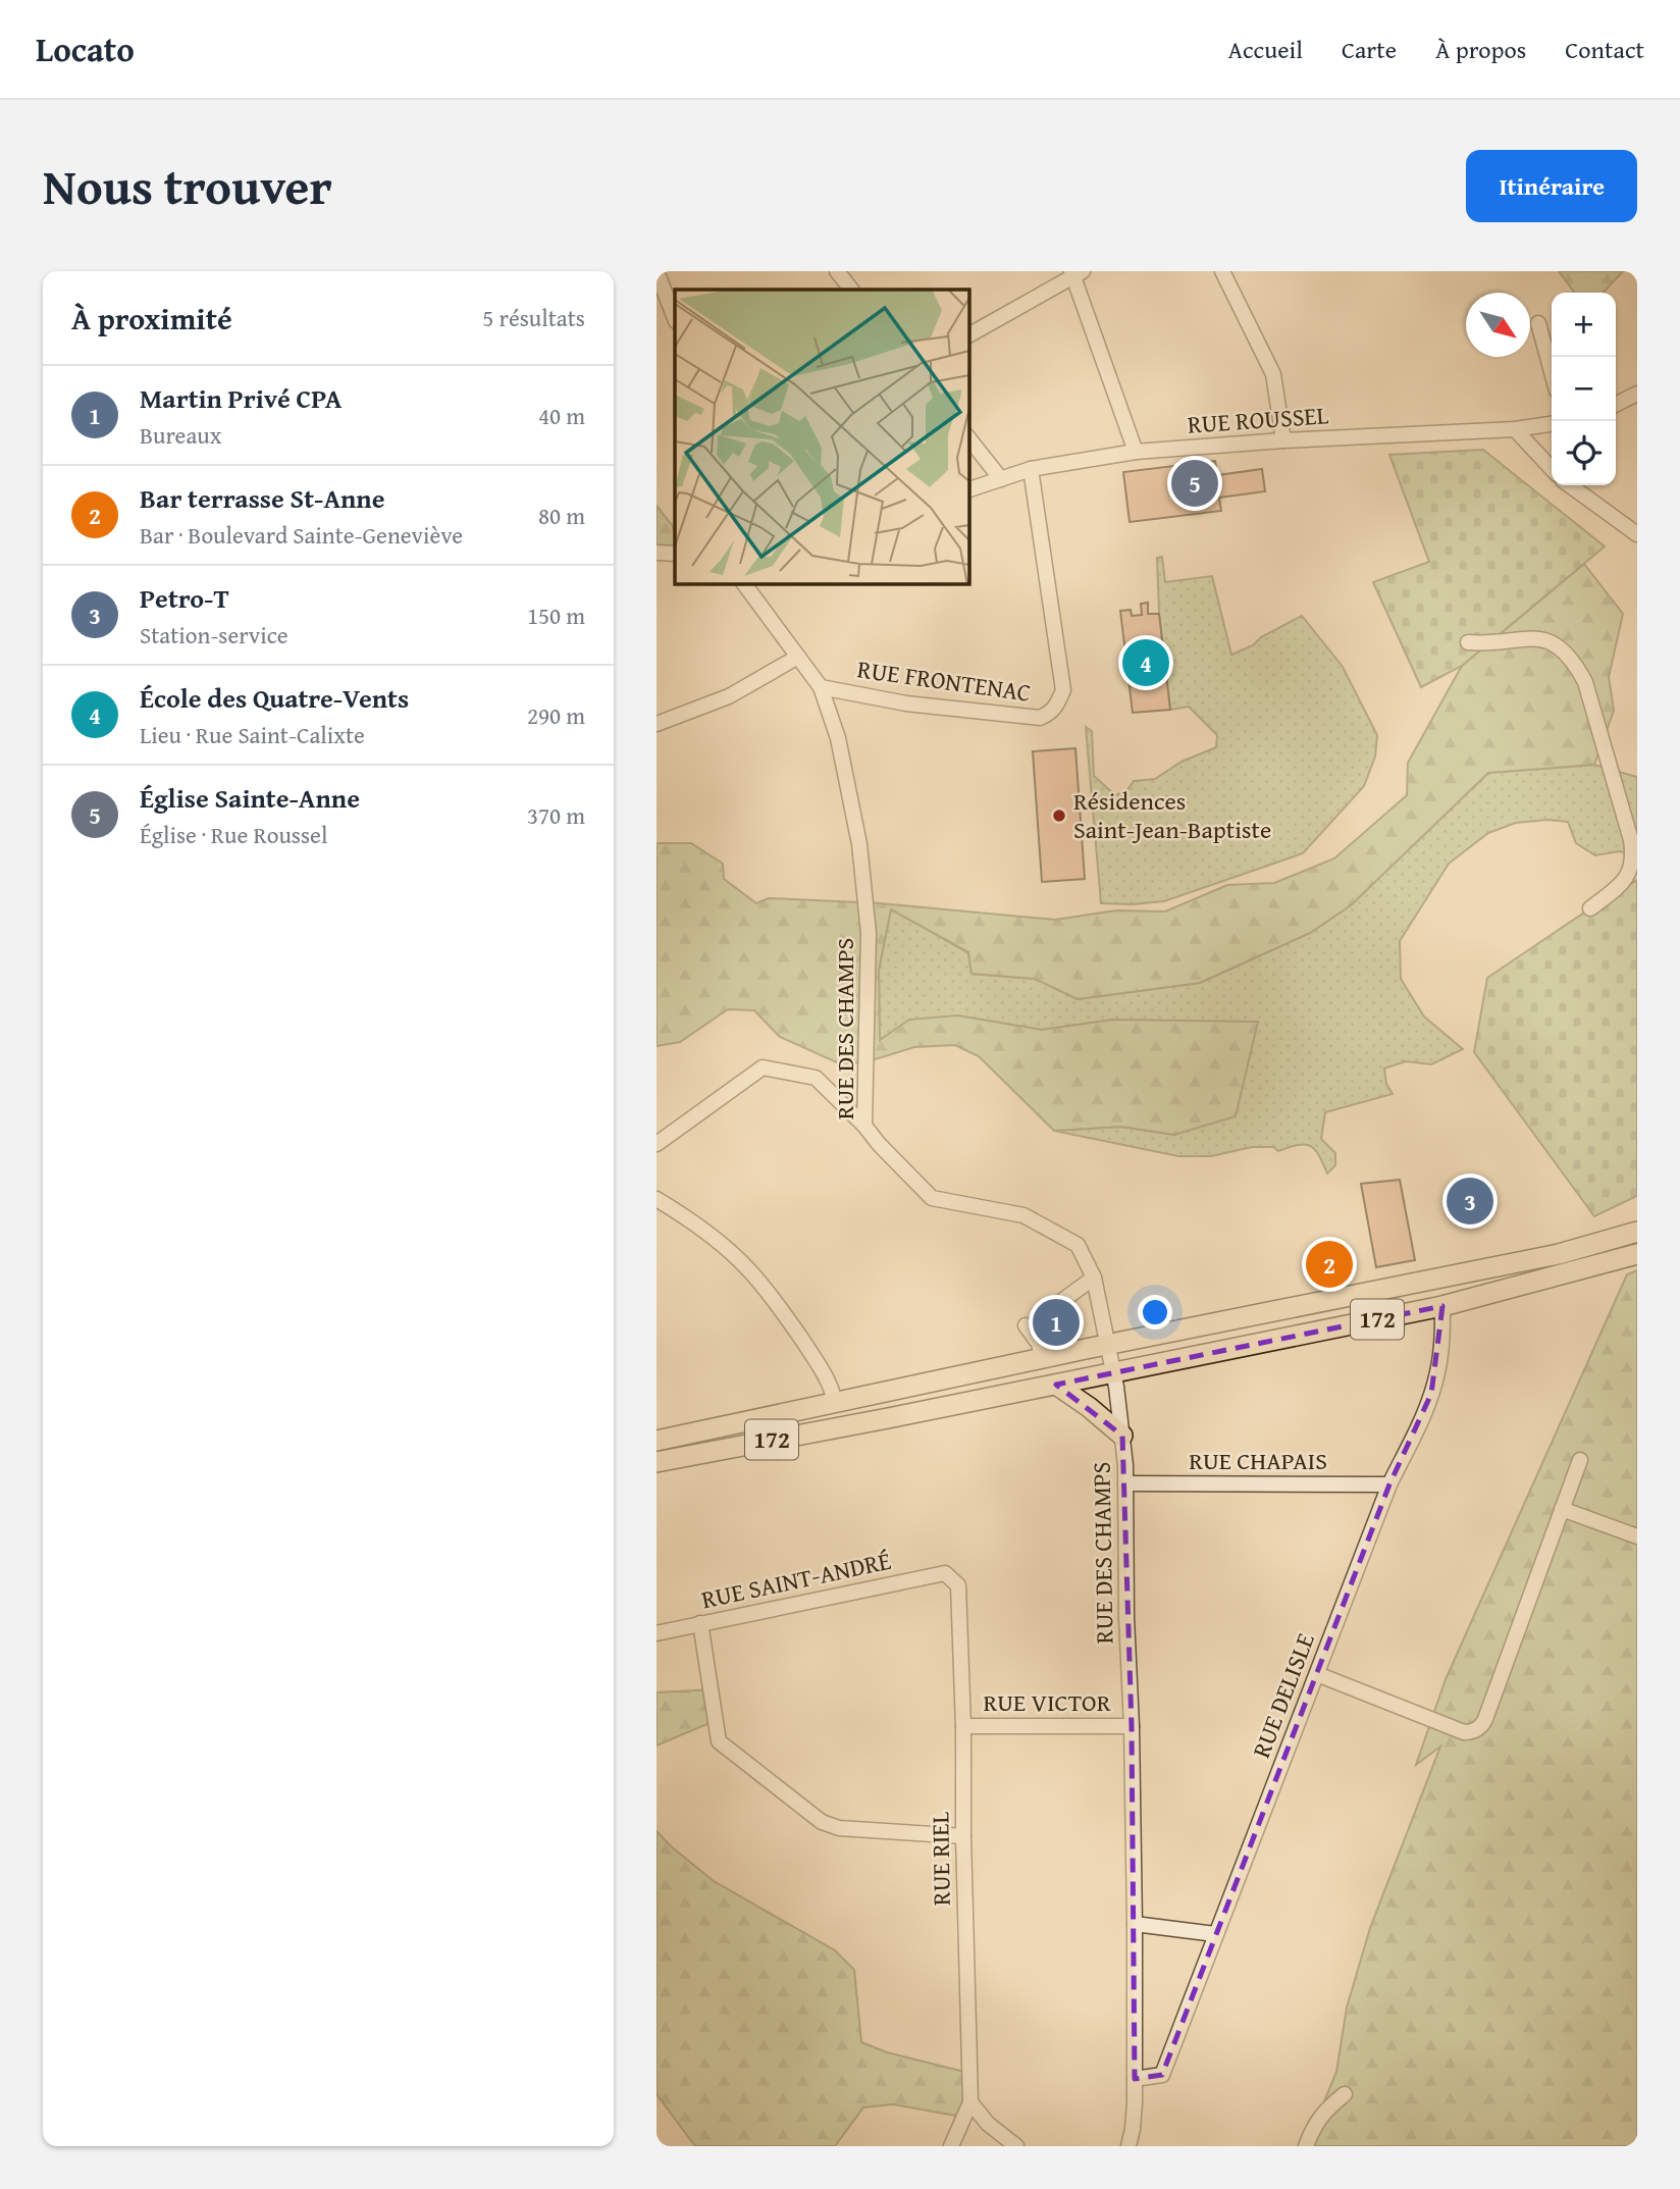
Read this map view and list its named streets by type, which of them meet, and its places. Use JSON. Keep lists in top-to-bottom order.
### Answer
{
  "streets": {
    "main road": ["172"],
    "street": [
      "RUE ROUSSEL",
      "RUE FRONTENAC",
      "RUE DES CHAMPS",
      "RUE CHAPAIS",
      "RUE SAINT-ANDRÉ",
      "RUE DELISLE",
      "RUE VICTOR",
      "RUE RIEL"
    ]
  },
  "crossings": [
    ["RUE ROUSSEL", "RUE FRONTENAC"],
    ["RUE FRONTENAC", "RUE DES CHAMPS"],
    ["RUE DES CHAMPS", "172"],
    ["RUE DES CHAMPS", "RUE CHAPAIS"],
    ["RUE DES CHAMPS", "RUE DELISLE"],
    ["RUE DES CHAMPS", "RUE VICTOR"],
    ["172", "RUE DELISLE"],
    ["RUE CHAPAIS", "RUE DELISLE"],
    ["RUE SAINT-ANDRÉ", "RUE RIEL"],
    ["RUE VICTOR", "RUE RIEL"]
  ],
  "places": ["Résidences Saint-Jean-Baptiste"],
  "north": "bottom right",
  "page": {
    "header": "Locato",
    "nav": [
      "Accueil",
      "Carte",
      "À propos",
      "Contact"
    ],
    "title": "Nous trouver",
    "buttons": "Itinéraire",
    "heading": ["À proximité", "5 résultats"],
    "map_buttons": ["+", "−"],
    "list": [
      {
        "mark": "1",
        "name": "Martin Privé CPA",
        "note": "Bureaux",
        "value": "40 m"
      },
      {
        "mark": "2",
        "name": "Bar terrasse St-Anne",
        "note": "Bar · Boulevard Sainte-Geneviève",
        "value": "80 m"
      },
      {
        "mark": "3",
        "name": "Petro-T",
        "note": "Station-service",
        "value": "150 m"
      },
      {
        "mark": "4",
        "name": "École des Quatre-Vents",
        "note": "Lieu · Rue Saint-Calixte",
        "value": "290 m"
      },
      {
        "mark": "5",
        "name": "Église Sainte-Anne",
        "note": "Église · Rue Roussel",
        "value": "370 m"
      }
    ],
    "pins": [
      "5",
      "4",
      "3",
      "2",
      "1"
    ]
  }
}
